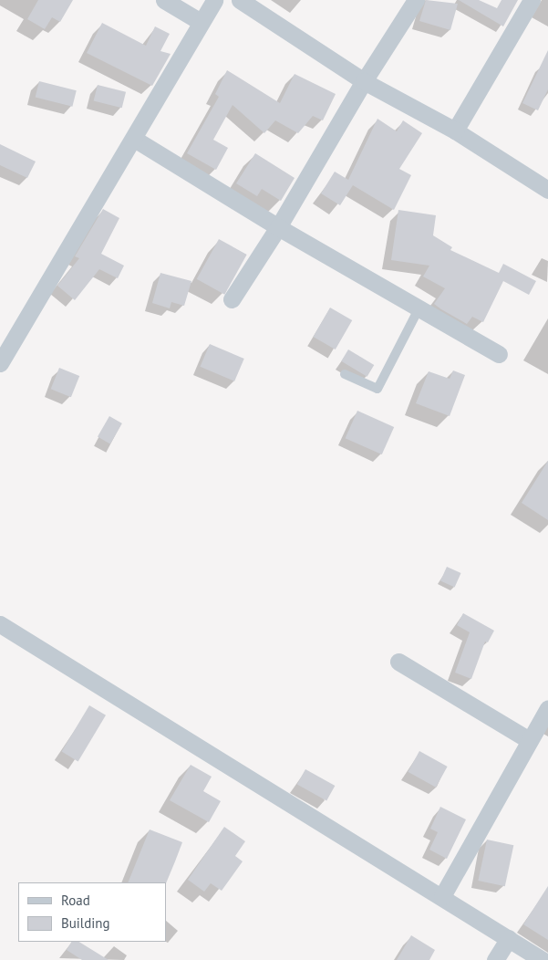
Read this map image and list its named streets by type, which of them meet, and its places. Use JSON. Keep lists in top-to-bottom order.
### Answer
{
  "legend": ["Road", "Building"]
}
